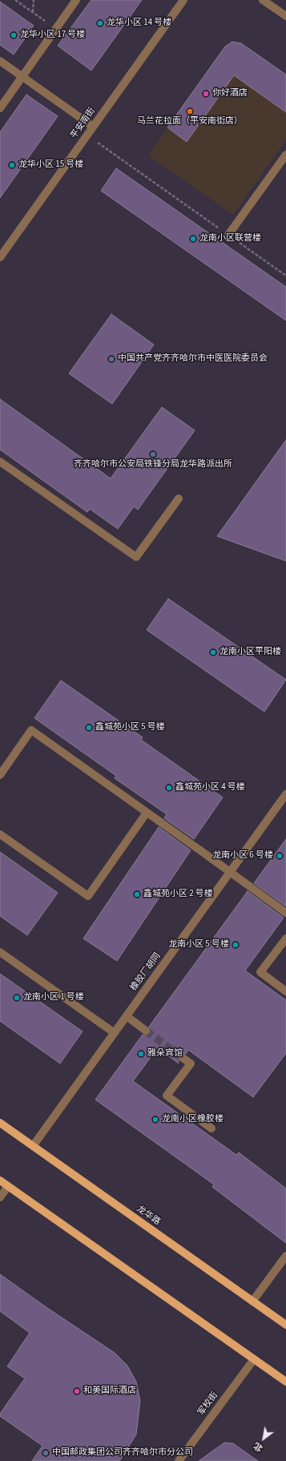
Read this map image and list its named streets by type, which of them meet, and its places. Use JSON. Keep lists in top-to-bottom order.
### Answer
{
  "streets": {
    "main road": ["龙华路"],
    "street": ["平安南街", "橡胶厂胡同", "军校街"]
  },
  "crossings": [
    ["橡胶厂胡同", "龙华路"]
  ],
  "places": [
    "龙华小区 14 号楼",
    "龙华小区 17 号楼",
    "你好酒店",
    "马兰花拉面（平安南街店）",
    "龙华小区 15 号楼",
    "龙南小区联营楼",
    "中国共产党齐齐哈尔市中医医院委员会",
    "齐齐哈尔市公安局铁锋分局龙华路派出所",
    "龙南小区平阳楼",
    "鑫城苑小区 5 号楼",
    "鑫城苑小区 4 号楼",
    "龙南小区 6 号楼",
    "鑫城苑小区 2 号楼",
    "龙南小区 5 号楼",
    "龙南小区 1 号楼",
    "雅朵宾馆",
    "龙南小区橡胶楼",
    "和美国际酒店",
    "中国邮政集团公司齐齐哈尔市分公司"
  ],
  "north": "bottom left"
}
